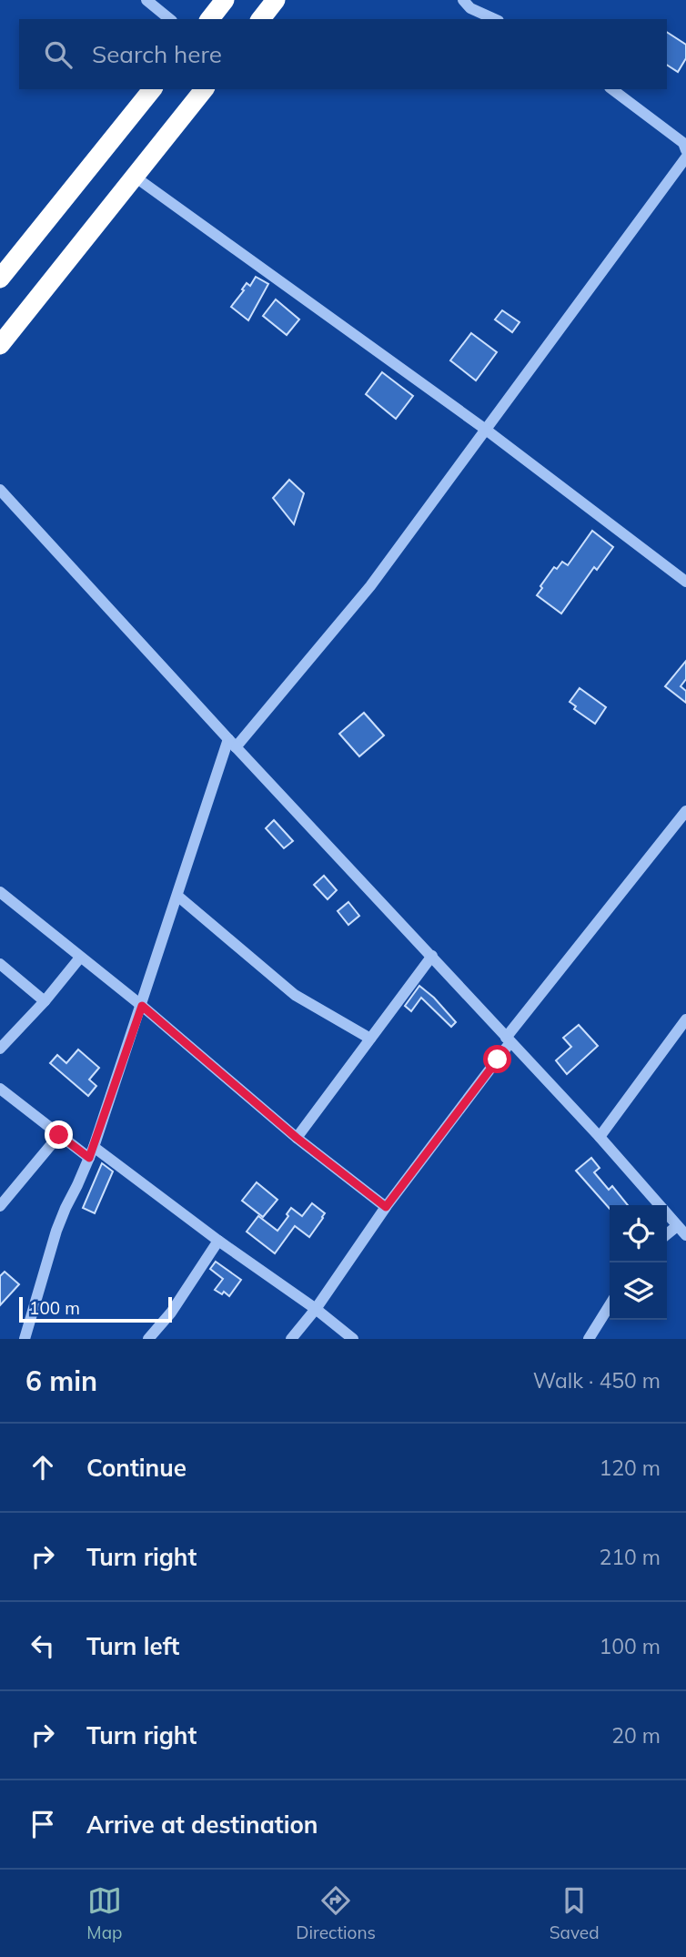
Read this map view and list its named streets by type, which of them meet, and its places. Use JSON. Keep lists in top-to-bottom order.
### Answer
{
  "scale_bar": "100 m",
  "page": {
    "search": "Search here",
    "scale": "100 m",
    "heading": ["6 min", "Walk · 450 m"],
    "list": [
      ["Continue", "120 m"],
      ["Turn right", "210 m"],
      ["Turn left", "100 m"],
      ["Turn right", "20 m"],
      "Arrive at destination"
    ],
    "nav": ["Map", "Directions", "Saved"]
  }
}
